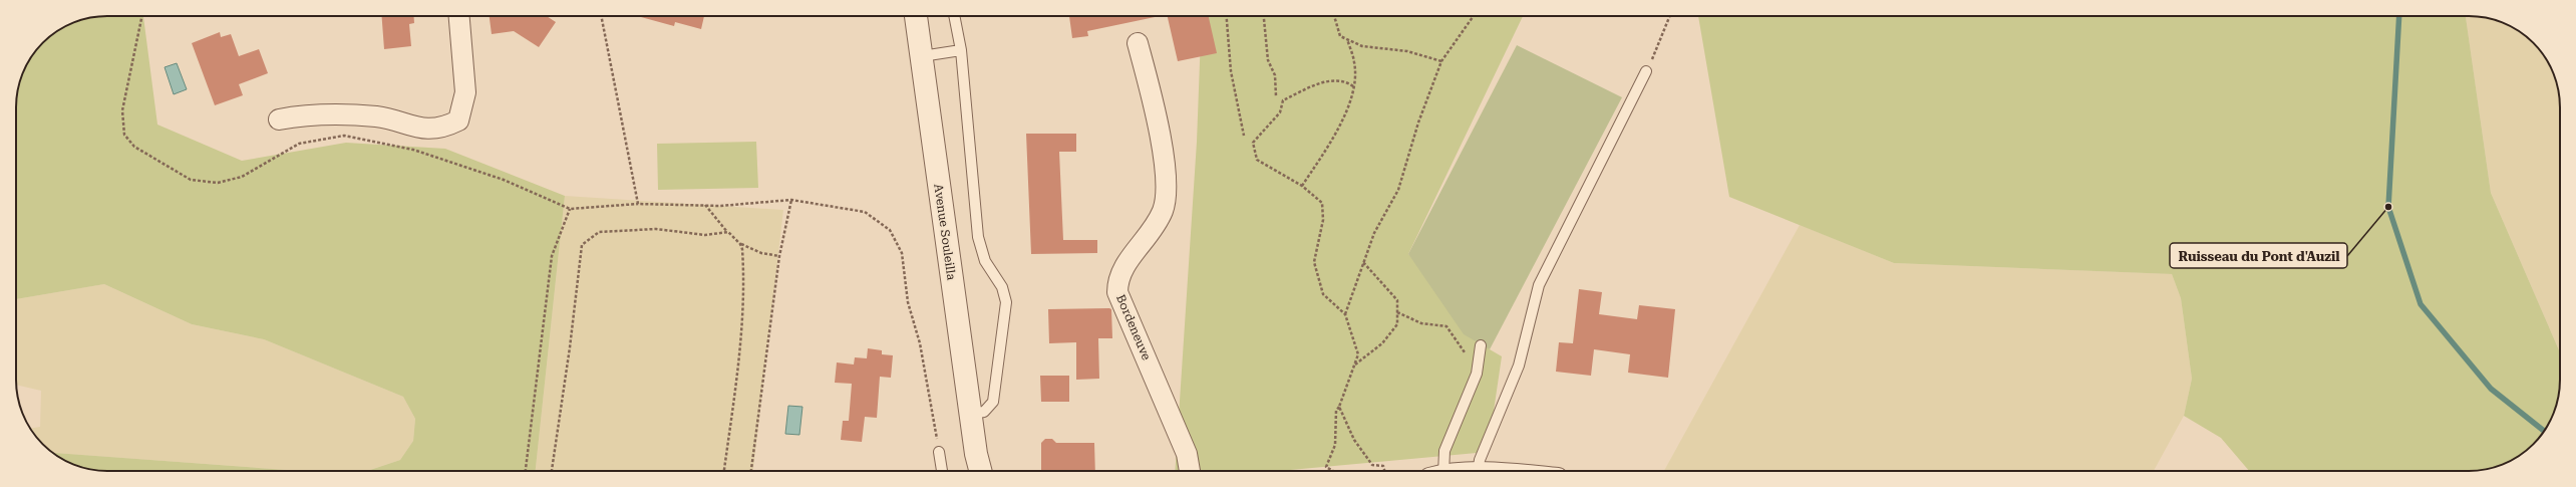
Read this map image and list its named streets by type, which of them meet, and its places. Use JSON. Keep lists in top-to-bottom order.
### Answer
{
  "streets": {
    "street": ["Avenue Souleilla", "Bordeneuve"]
  },
  "places": ["Ruisseau du Pont d'Auzil"]
}
